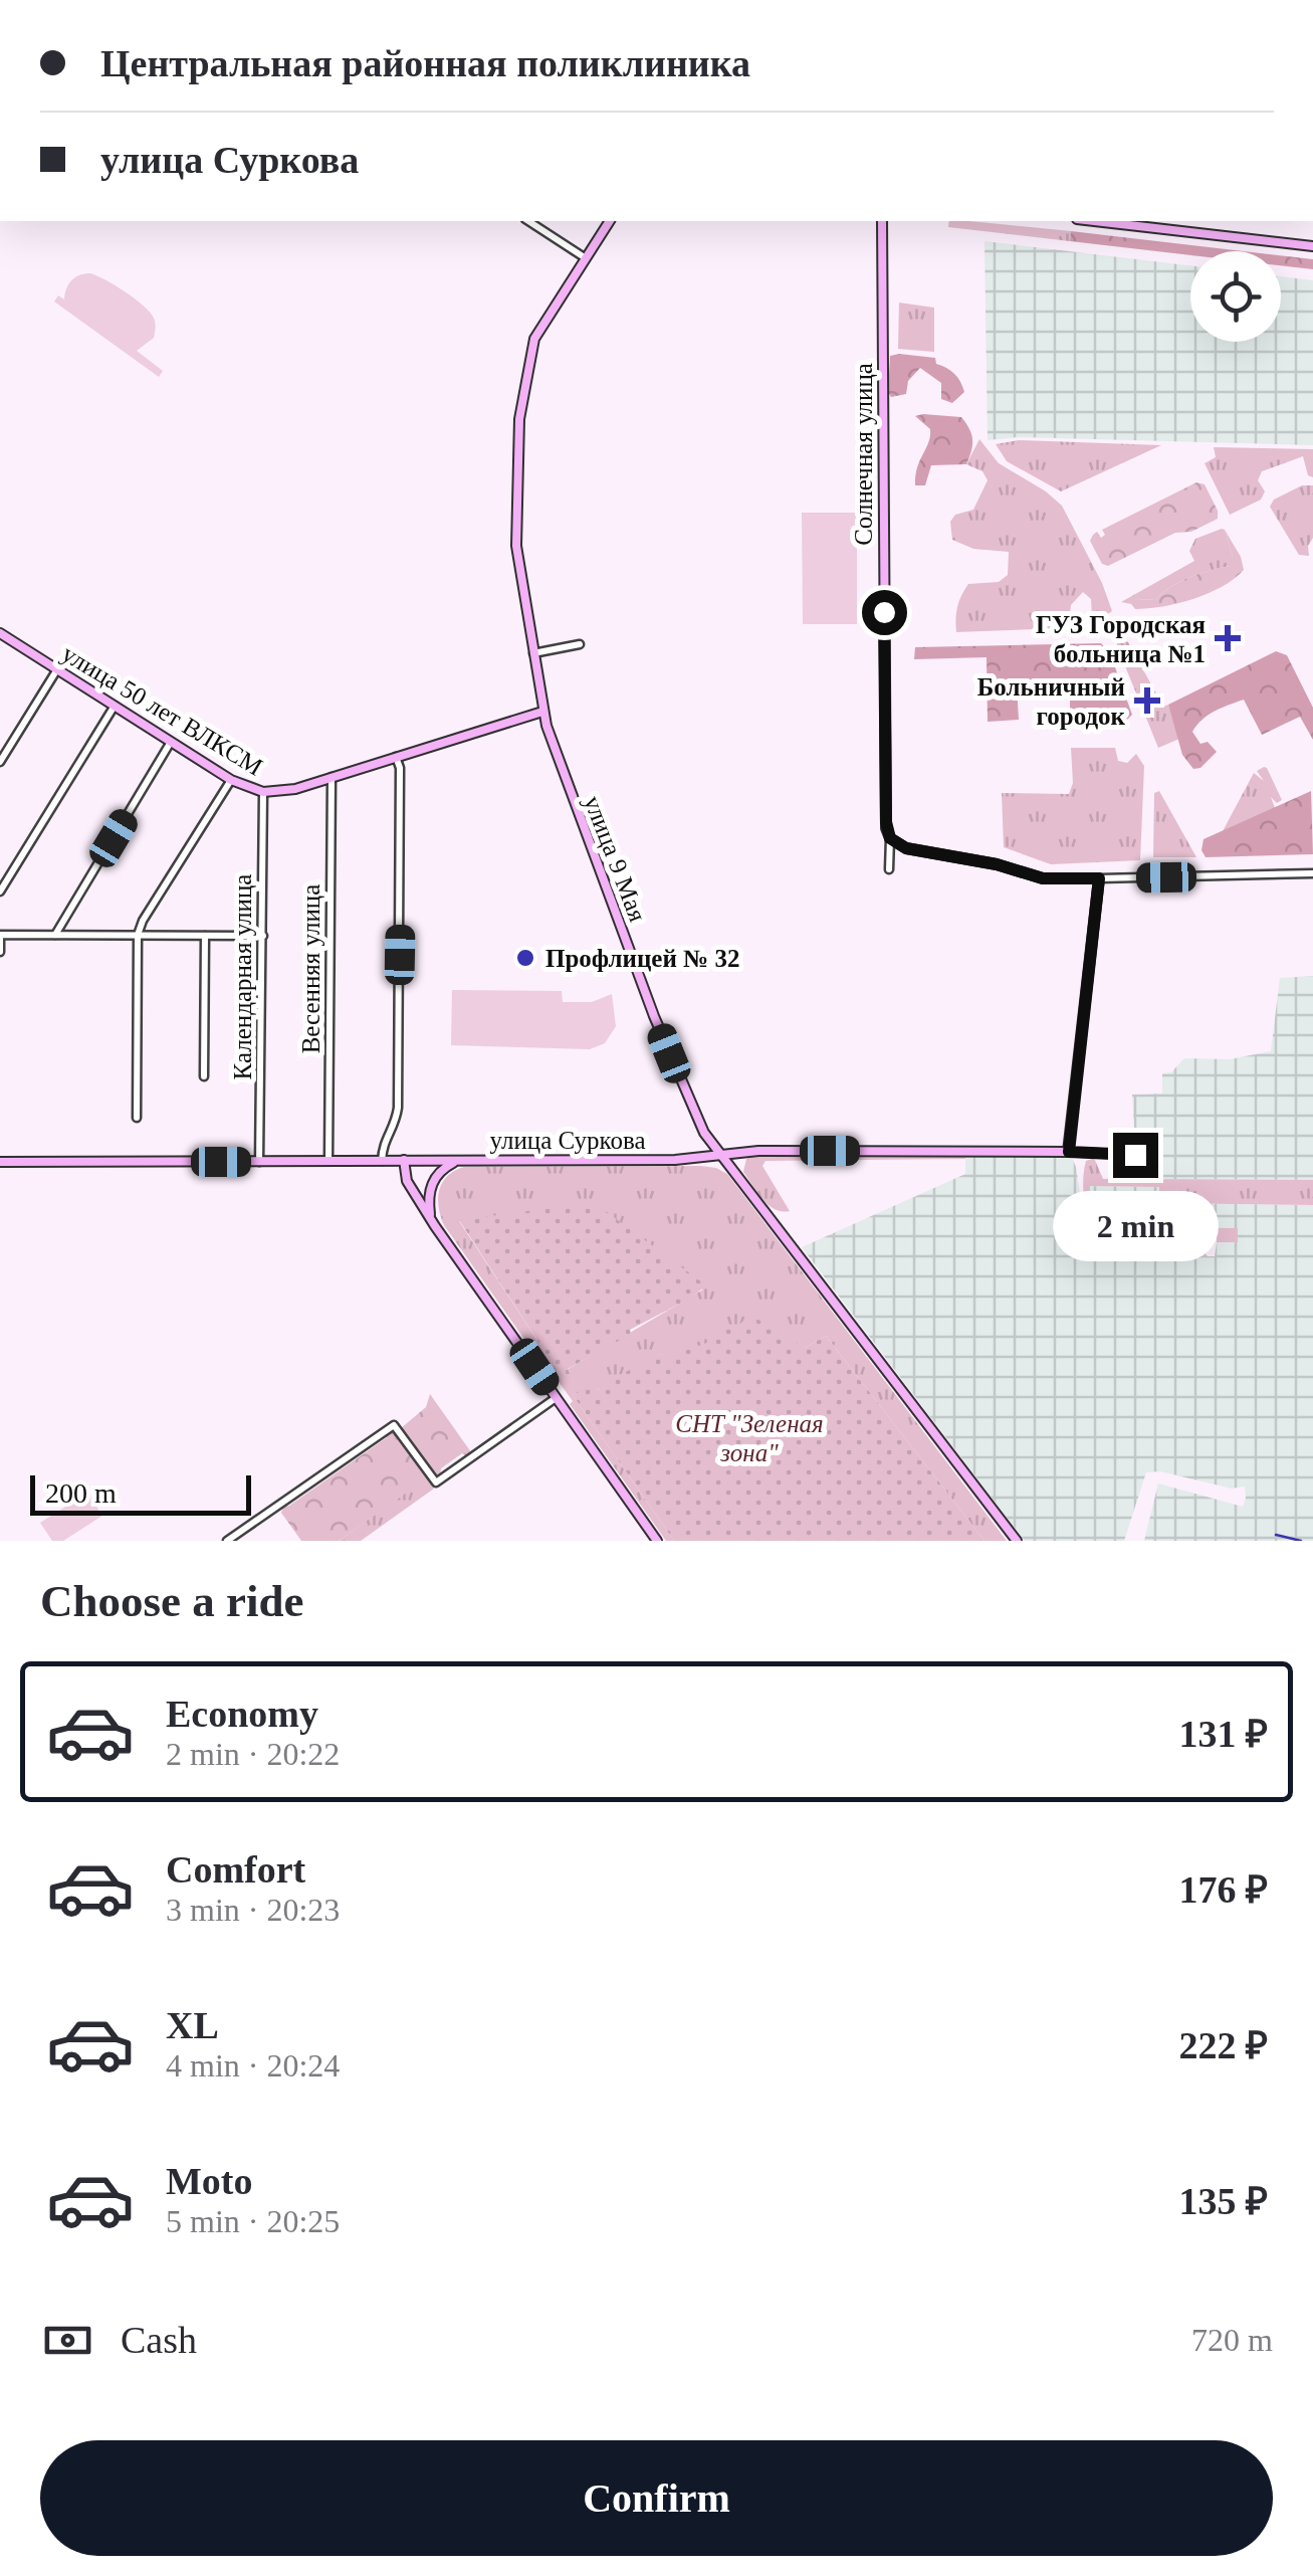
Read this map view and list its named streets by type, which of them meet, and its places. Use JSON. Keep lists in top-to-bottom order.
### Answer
{
  "streets": {
    "main road": [
      "Солнечная улица",
      "улица 50 лет ВЛКСМ",
      "улица 9 Мая",
      "улица Суркова"
    ],
    "street": ["Весенняя улица", "Календарная улица"]
  },
  "crossings": [
    ["улица 50 лет ВЛКСМ", "улица 9 Мая"],
    ["улица 50 лет ВЛКСМ", "Весенняя улица"],
    ["улица 50 лет ВЛКСМ", "Календарная улица"],
    ["улица 9 Мая", "улица Суркова"],
    ["Весенняя улица", "улица Суркова"],
    ["Календарная улица", "улица Суркова"]
  ],
  "parks": ["СНТ \"Зеленая зона\""],
  "places": {
    "health": ["ГУЗ Городская больница №1", "Больничный городок"],
    "other": ["Профлицей № 32"]
  },
  "scale_bar": "200 m",
  "page": {
    "banner": ["Центральная районная поликлиника", "улица Суркова"],
    "bubble": "2 min",
    "scale": "200 m",
    "heading": "Choose a ride",
    "list": [
      {
        "name": "Economy",
        "note": "2 min · 20:22",
        "value": "131 ₽"
      },
      {
        "name": "Comfort",
        "note": "3 min · 20:23",
        "value": "176 ₽"
      },
      {
        "name": "XL",
        "note": "4 min · 20:24",
        "value": "222 ₽"
      },
      {
        "name": "Moto",
        "note": "5 min · 20:25",
        "value": "135 ₽"
      }
    ],
    "pay": ["Cash", "720 m"],
    "buttons": "Confirm"
  }
}
